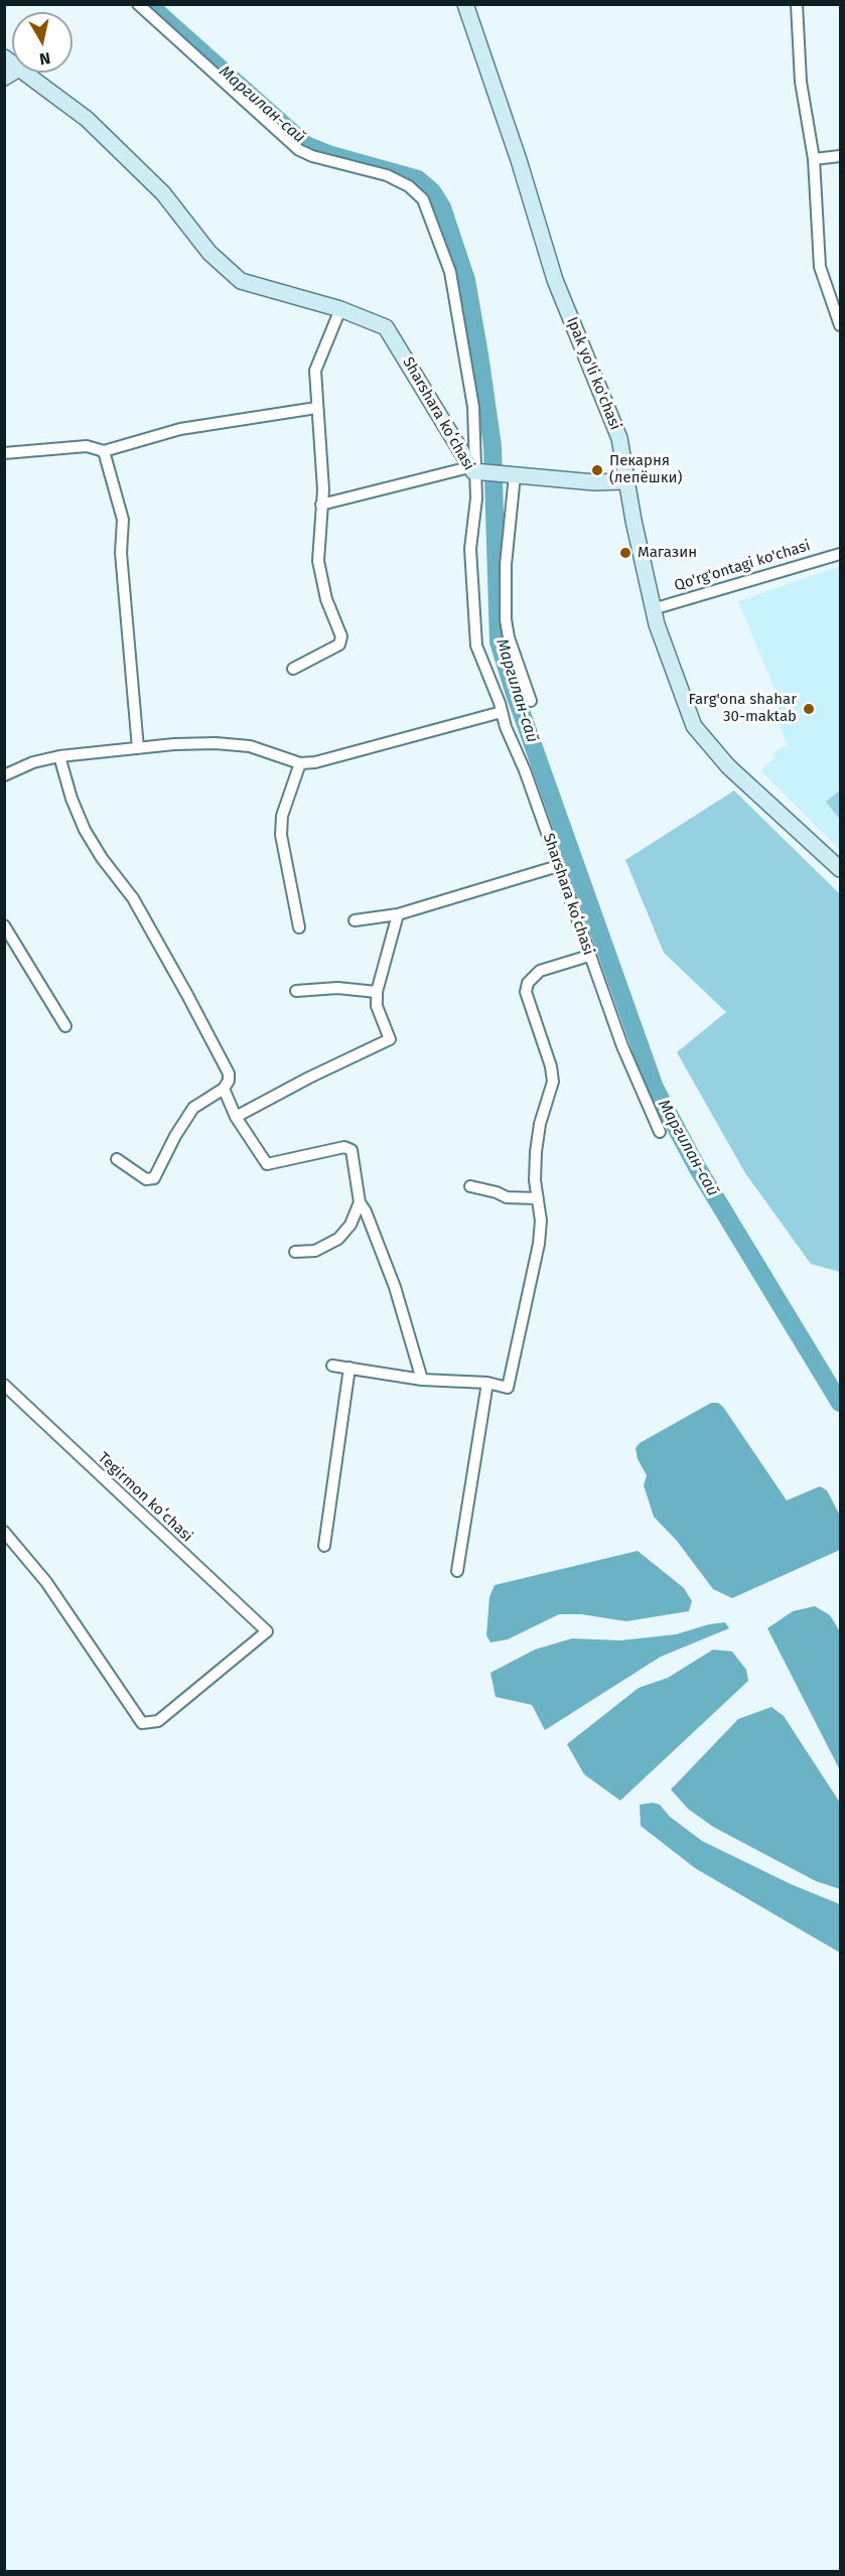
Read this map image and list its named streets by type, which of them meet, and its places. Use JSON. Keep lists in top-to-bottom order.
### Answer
{
  "streets": {
    "main road": ["Ipak yo'li ko'chasi", "Sharshara koʻchasi"],
    "street": ["Qo'rg'ontagi ko'chasi", "Tegirmon koʻchasi"]
  },
  "crossings": [
    ["Ipak yo'li ko'chasi", "Qo'rg'ontagi ko'chasi"]
  ],
  "water": ["Маргилан-сай"],
  "places": ["Пекарня (лепёшки)", "Магазин", "Farg'ona shahar 30-maktab"],
  "north": "bottom"
}
